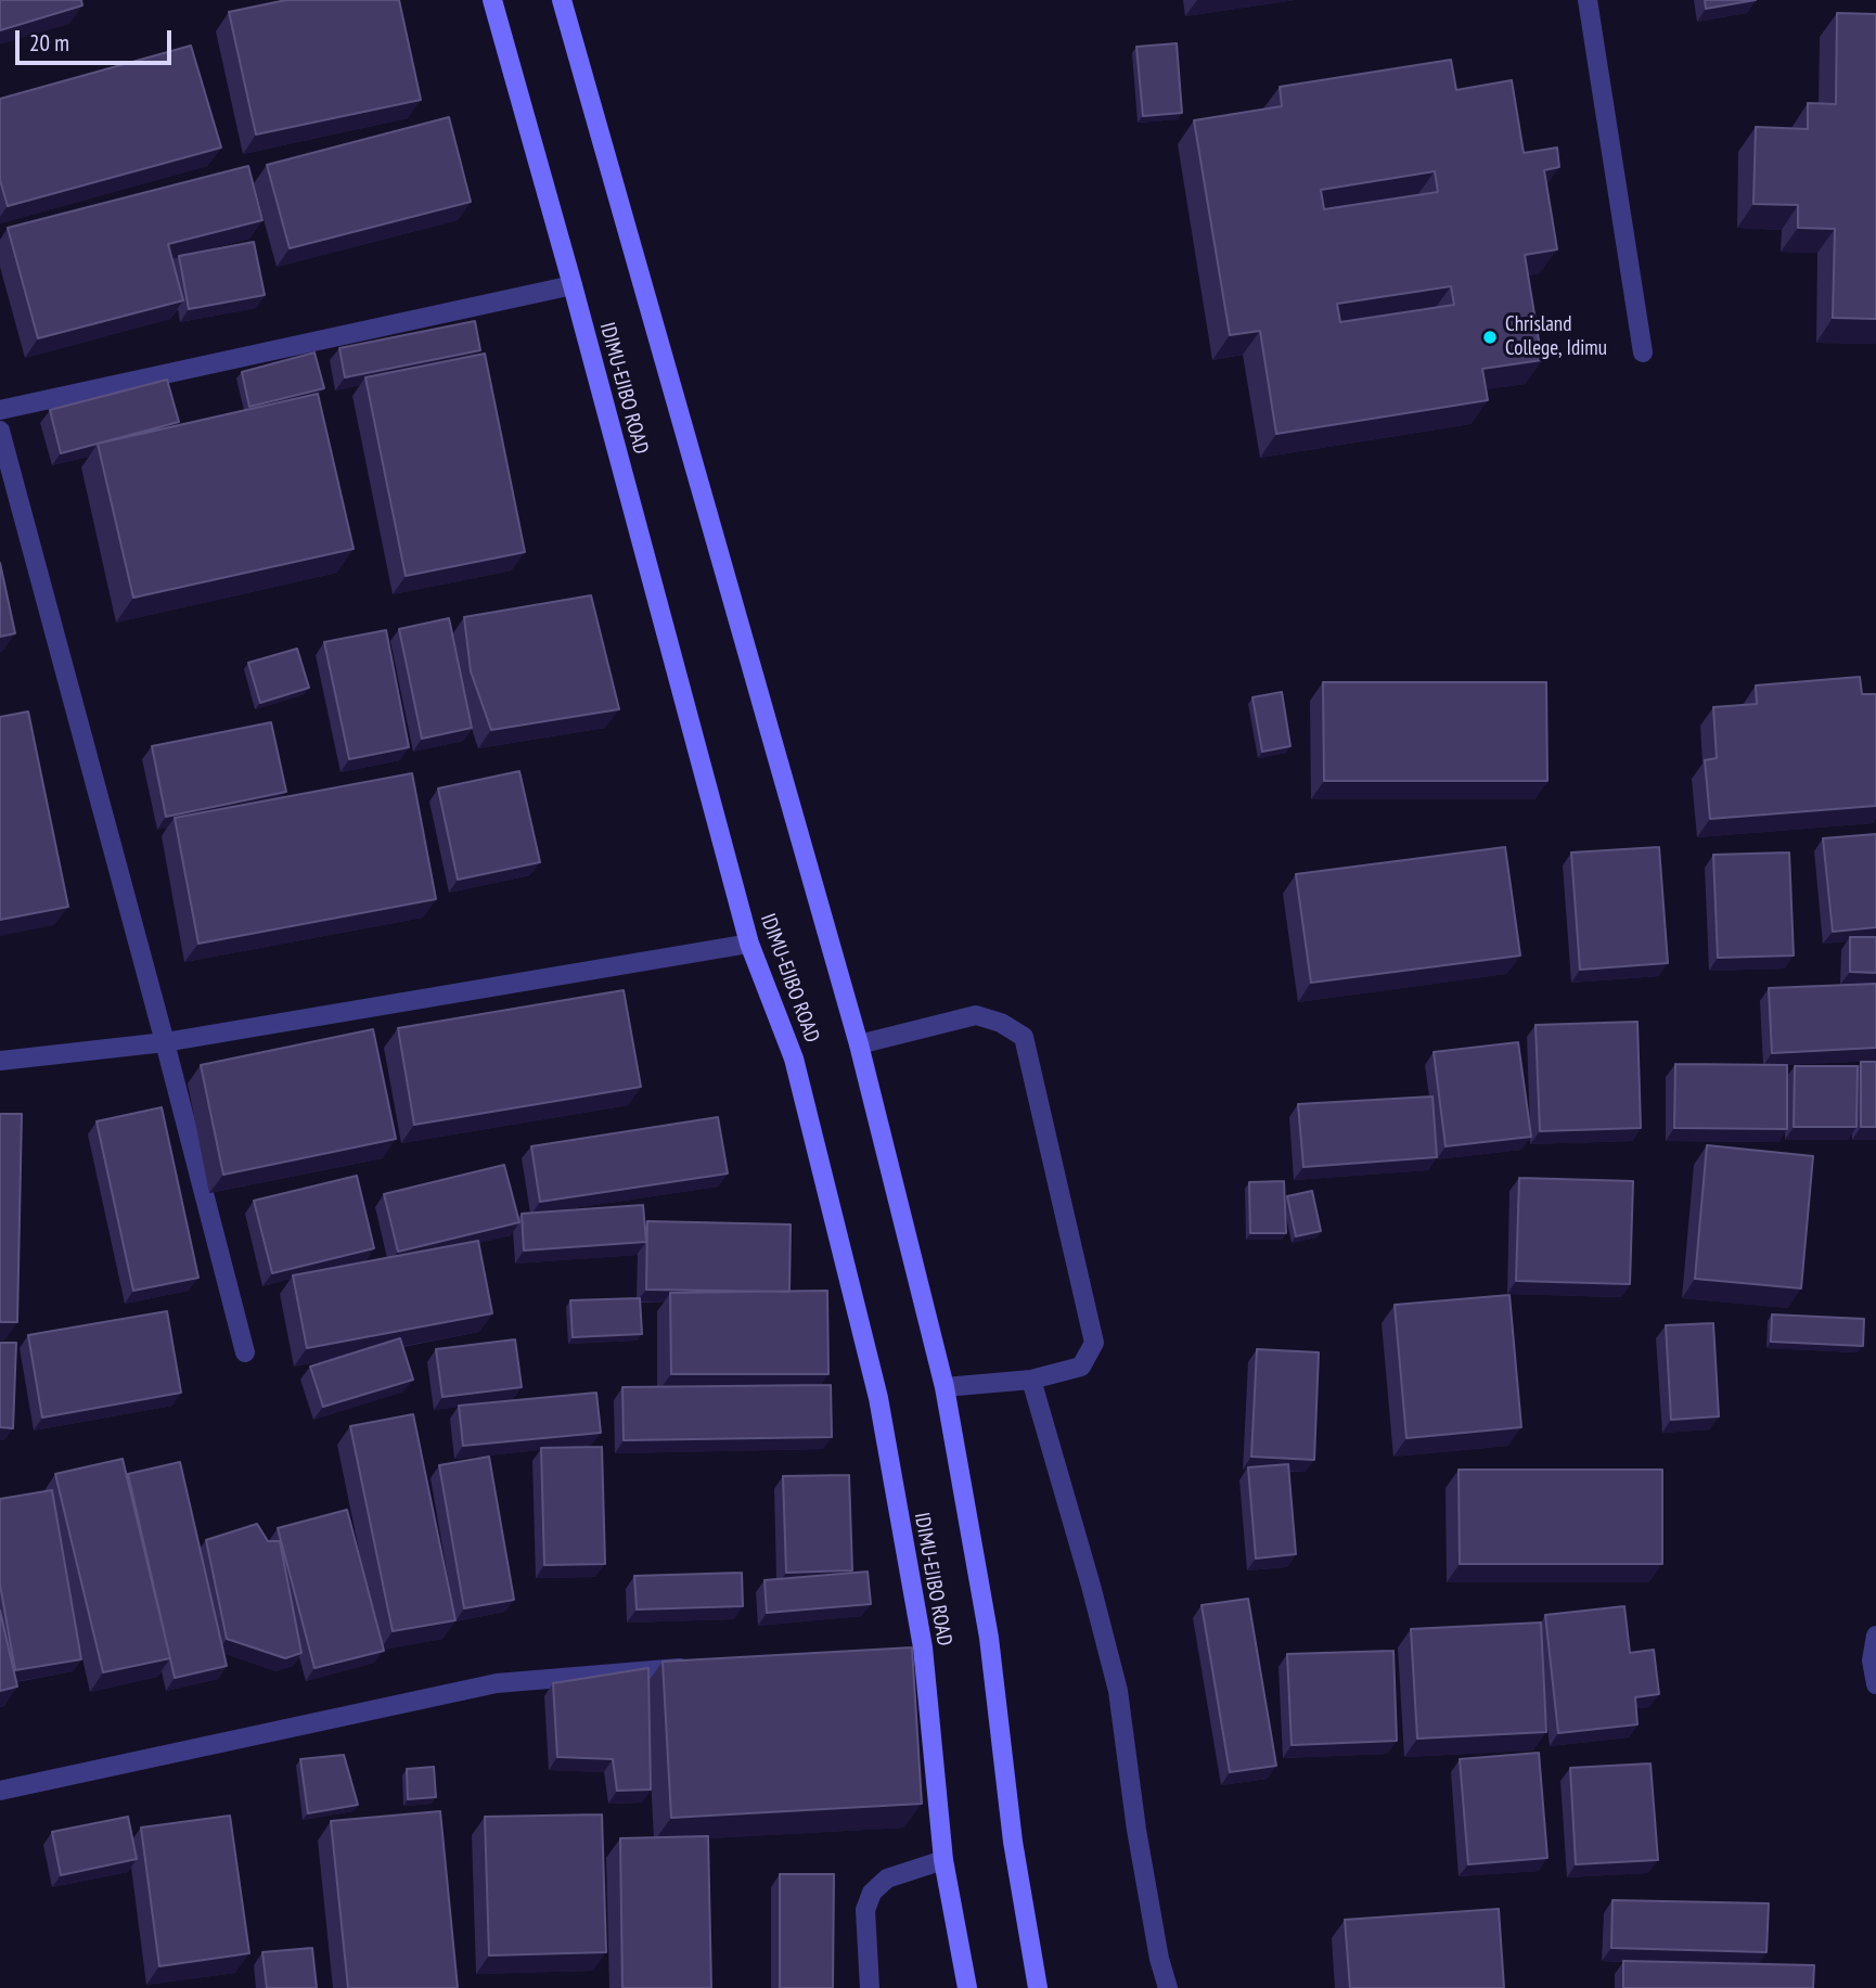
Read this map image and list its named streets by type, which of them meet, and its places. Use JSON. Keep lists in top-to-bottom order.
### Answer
{
  "streets": {
    "main road": ["IDIMU-EJIBO ROAD"]
  },
  "places": ["Chrisland College, Idimu"],
  "scale_bar": "20 m"
}
